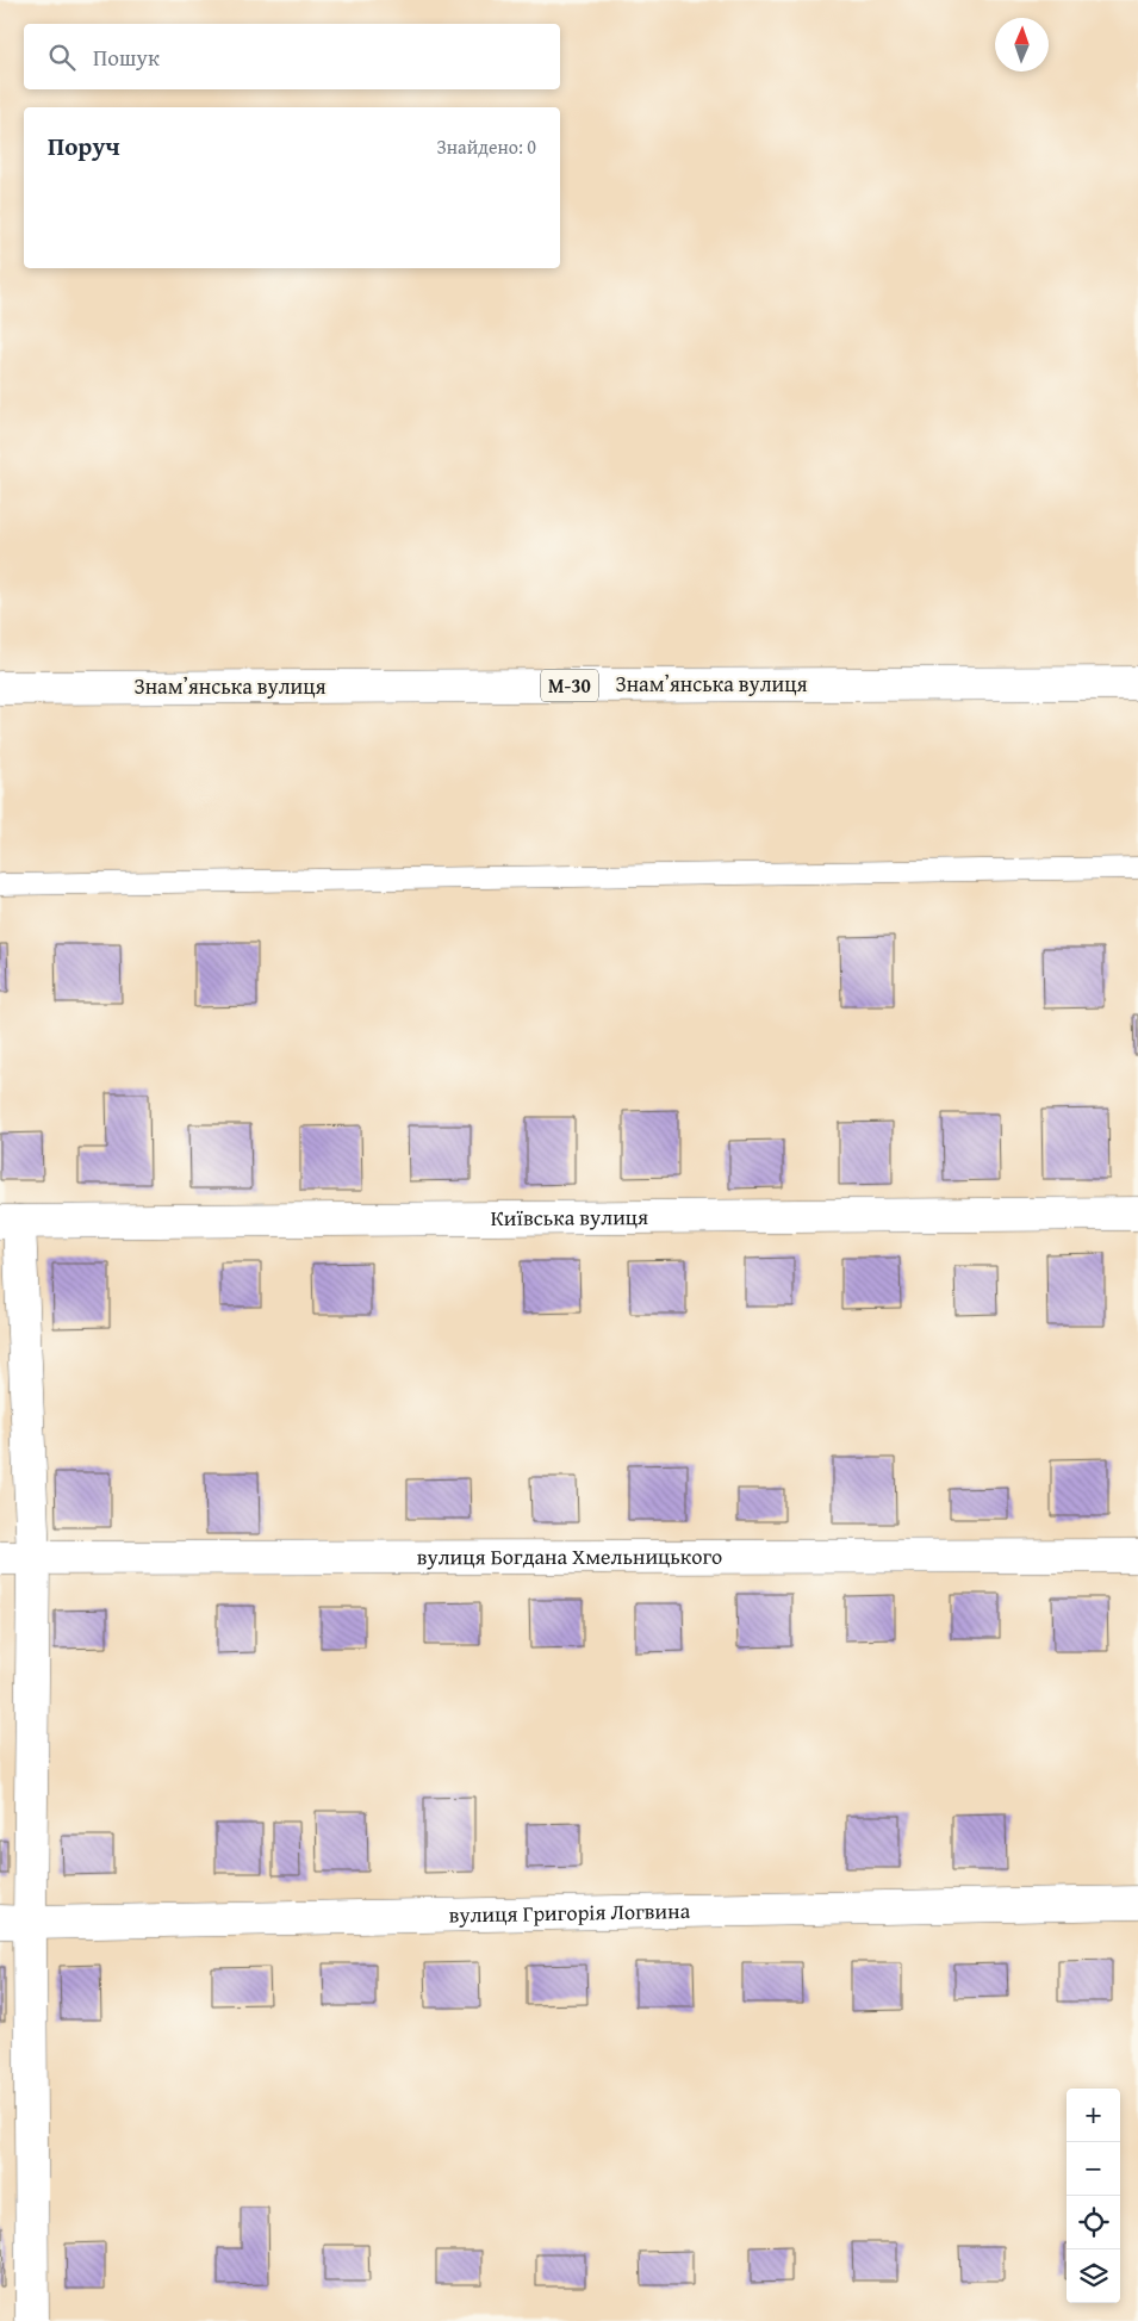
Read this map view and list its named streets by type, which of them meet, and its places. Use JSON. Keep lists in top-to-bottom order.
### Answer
{
  "streets": {
    "main road": [
      "Знамʼянська вулиця",
      "М-30",
      "Київська вулиця",
      "вулиця Богдана Хмельницького",
      "вулиця Григорія Логвина"
    ]
  },
  "north": "top",
  "page": {
    "search": "Пошук",
    "heading": ["Поруч", "Знайдено: 0"],
    "map_buttons": ["+", "−"]
  }
}
